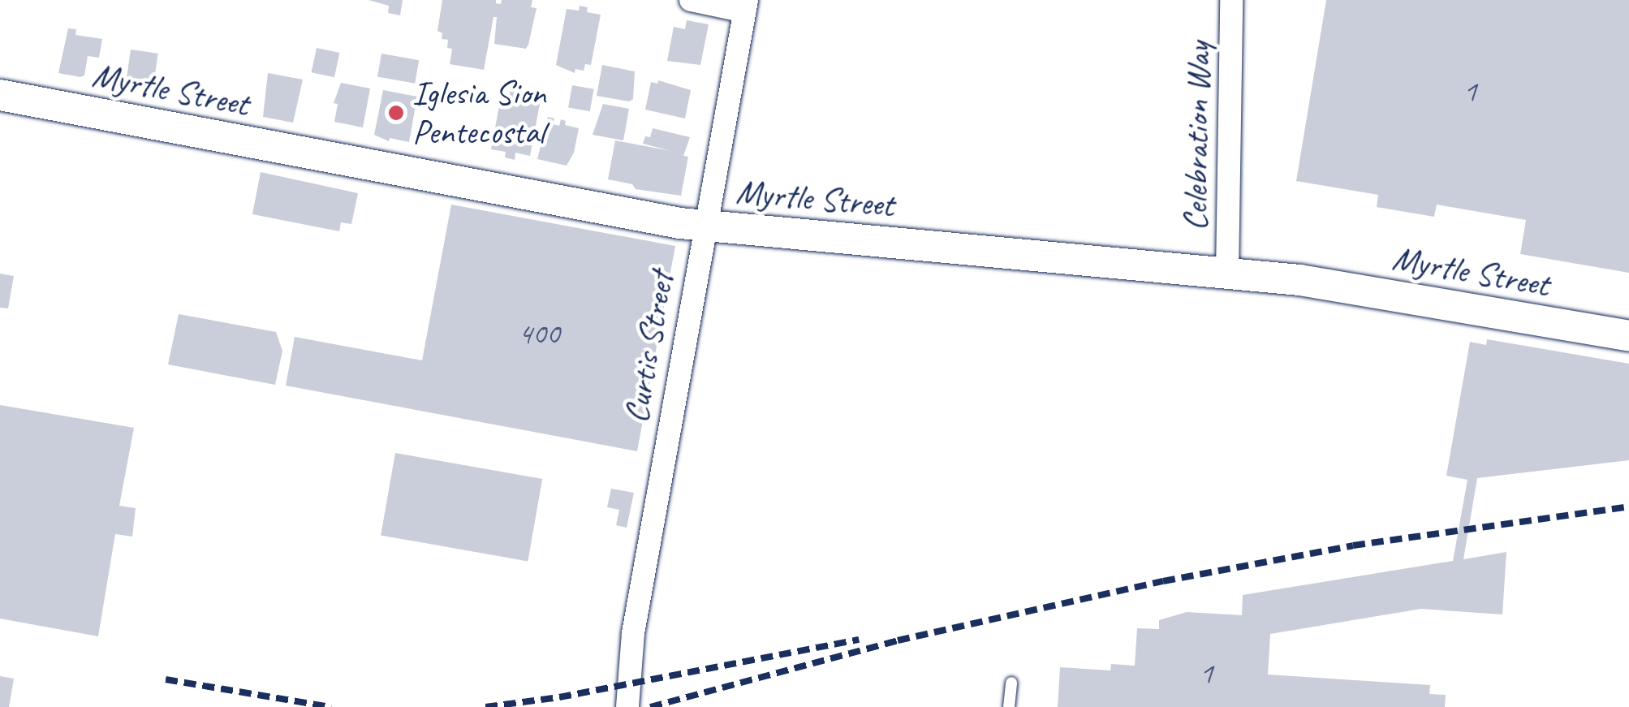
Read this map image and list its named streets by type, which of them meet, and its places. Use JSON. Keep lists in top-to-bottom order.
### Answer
{
  "streets": {
    "street": ["Myrtle Street", "Celebration Way", "Curtis Street"]
  },
  "crossings": [
    ["Myrtle Street", "Celebration Way"],
    ["Myrtle Street", "Curtis Street"]
  ],
  "places": ["Iglesia Sion Pentecostal"],
  "house_numbers": ["1", "400", "1"]
}
